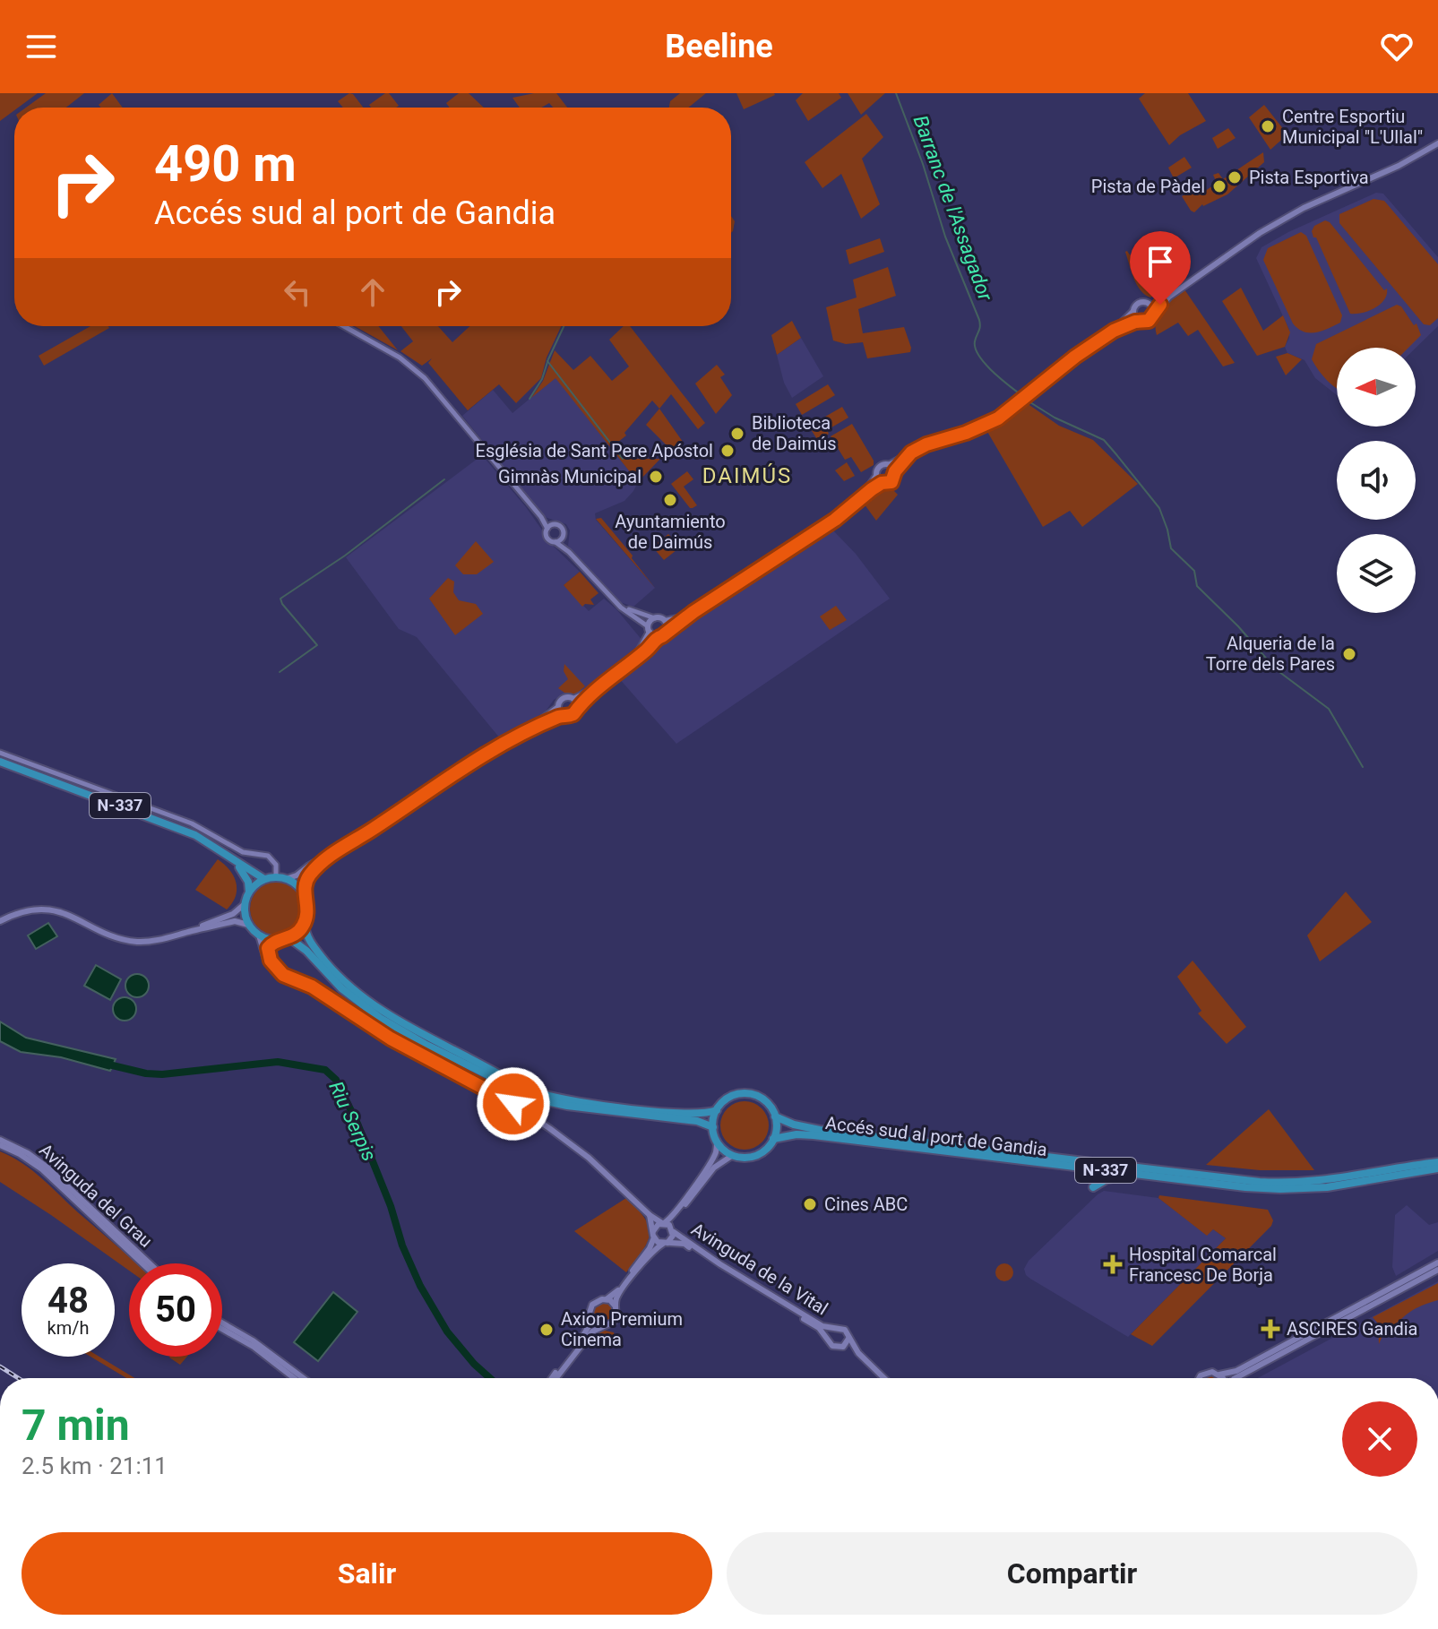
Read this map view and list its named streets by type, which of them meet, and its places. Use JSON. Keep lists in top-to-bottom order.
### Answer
{
  "streets": {
    "highway": ["N-337", "Accés sud al port de Gandia"],
    "main road": ["Avinguda del Grau", "Avinguda de la Vital"]
  },
  "districts": ["DAIMÚS"],
  "water": ["Barranc de l'Assagador", "Riu Serpis"],
  "places": {
    "other": [
      "Centre Esportiu Municipal \"L'Ullal\"",
      "Pista Esportiva",
      "Pista de Pàdel",
      "Biblioteca de Daimús",
      "Església de Sant Pere Apóstol",
      "Gimnàs Municipal",
      "Ayuntamiento de Daimús",
      "Alqueria de la Torre dels Pares",
      "Cines ABC",
      "Axion Premium Cinema"
    ],
    "health": ["Hospital Comarcal Francesc De Borja", "ASCIRES Gandia"]
  },
  "north": "left",
  "page": {
    "header": "Beeline",
    "turn": ["490 m", "Accés sud al port de Gandia"],
    "speed": "48 km/h",
    "limit": "50",
    "heading": ["7 min", "2.5 km · 21:11"],
    "buttons": ["Salir", "Compartir"]
  }
}
